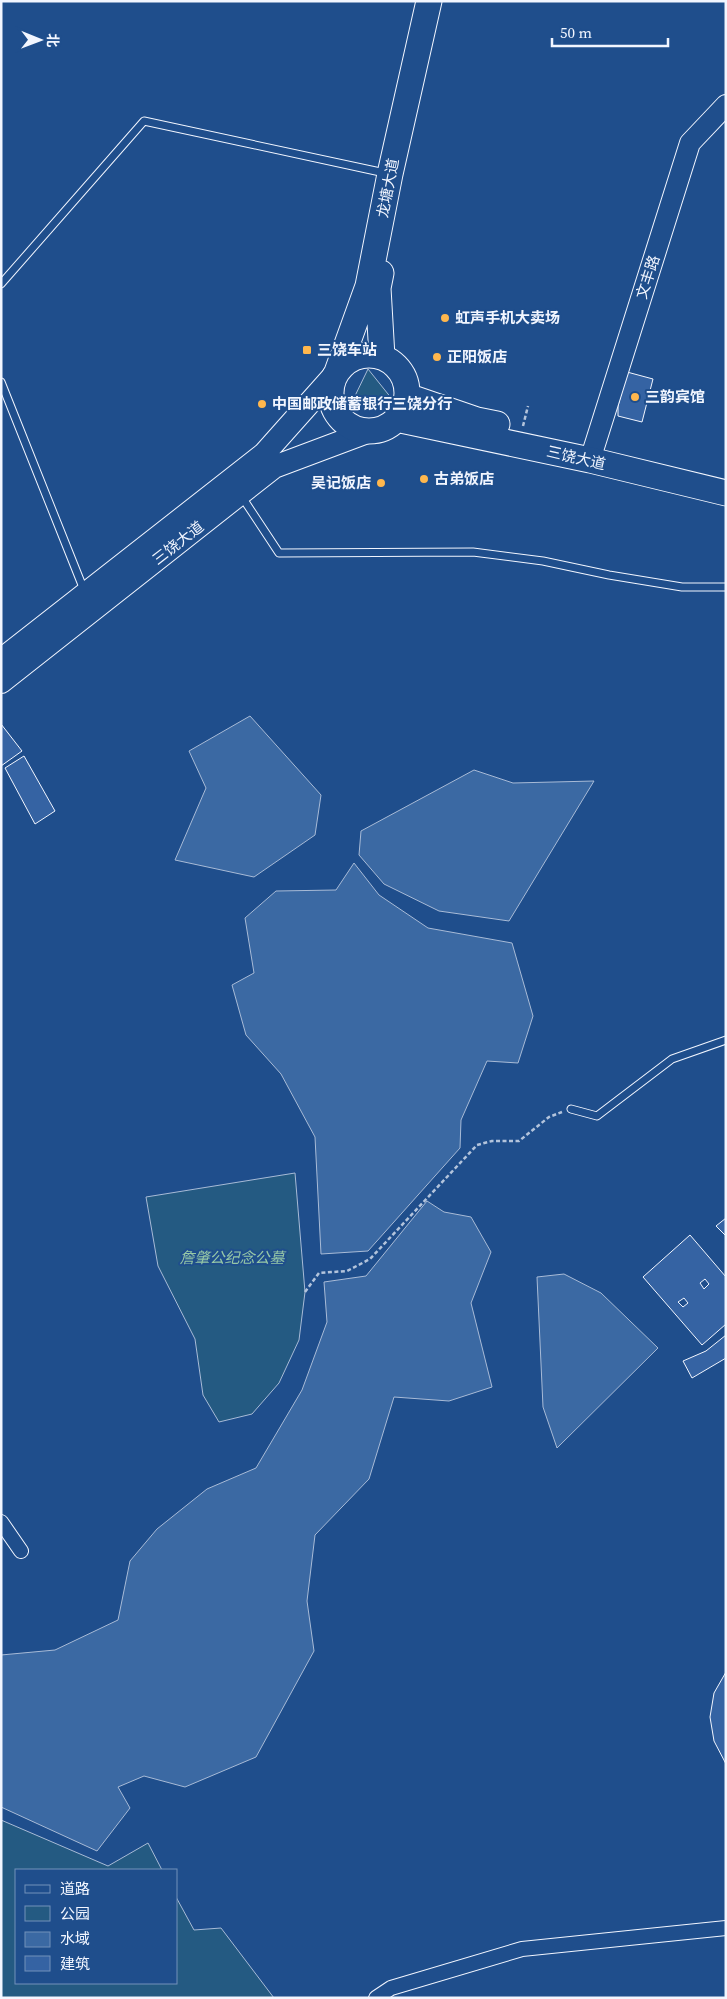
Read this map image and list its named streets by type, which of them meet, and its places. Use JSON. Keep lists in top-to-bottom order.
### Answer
{
  "streets": {
    "highway": ["龙塘大道", "三饶大道"],
    "street": ["文丰路"]
  },
  "crossings": [
    ["龙塘大道", "三饶大道"],
    ["文丰路", "三饶大道"]
  ],
  "parks": ["詹肇公纪念公墓"],
  "places": {
    "other": [
      "虹声手机大卖场",
      "正阳饭店",
      "三韵宾馆",
      "中国邮政储蓄银行三饶分行",
      "古弟饭店",
      "吴记饭店"
    ],
    "transit": ["三饶车站"]
  },
  "legend": [
    "道路",
    "公园",
    "水域",
    "建筑"
  ],
  "scale_bar": "50 m",
  "north": "right"
}
